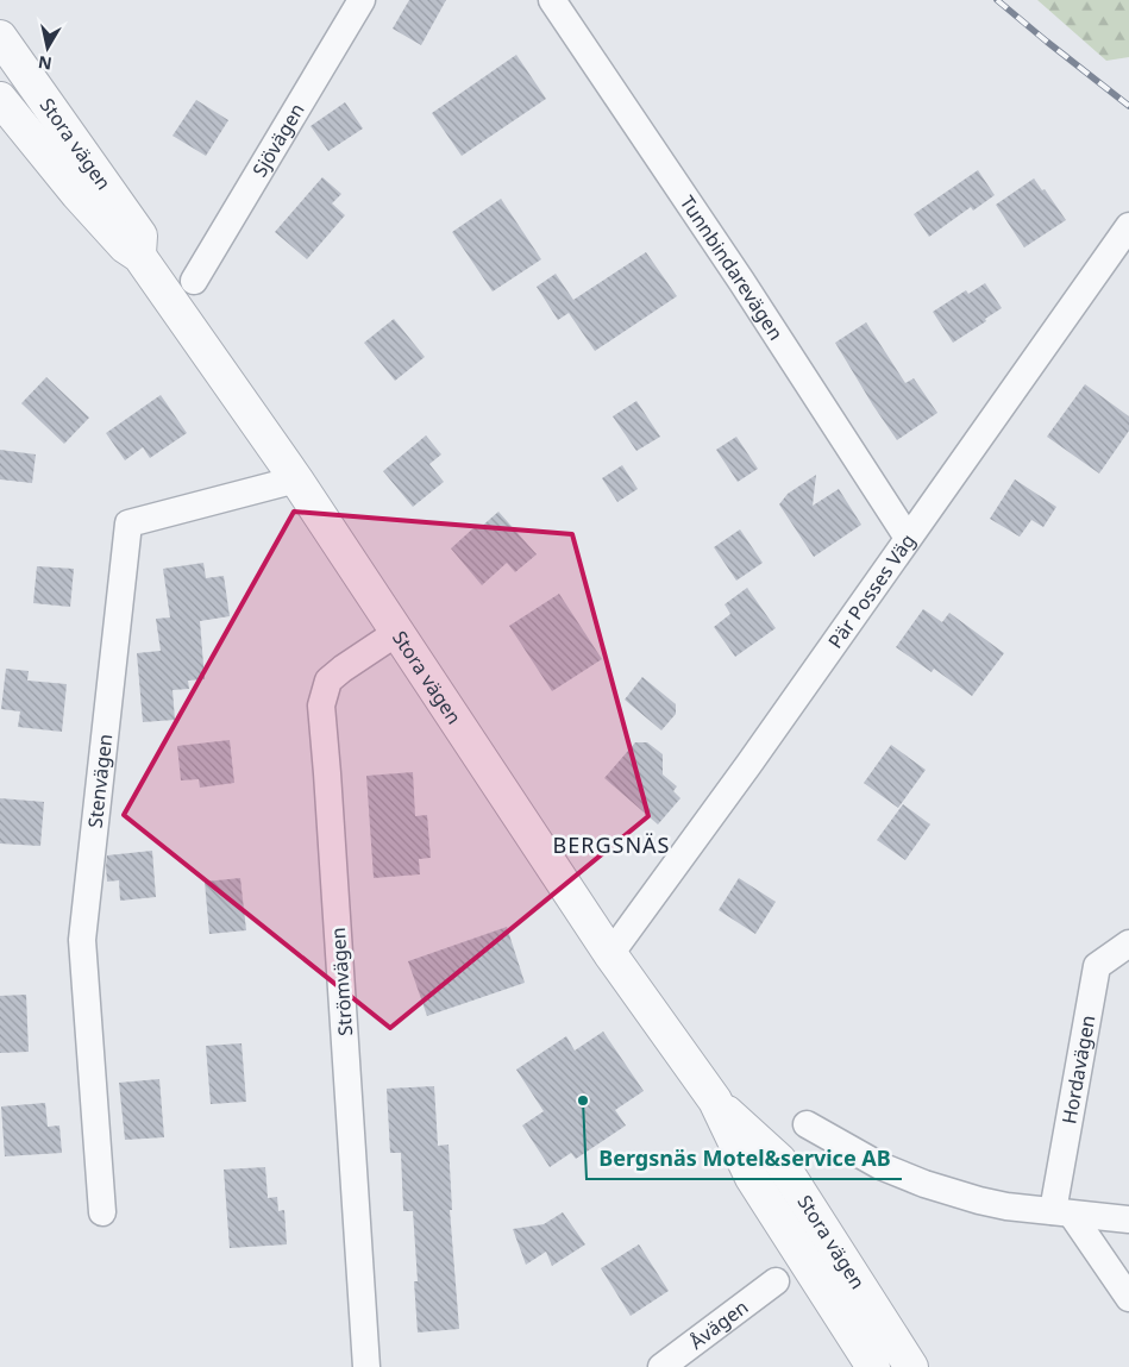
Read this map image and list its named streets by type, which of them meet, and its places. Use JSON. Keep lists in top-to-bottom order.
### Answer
{
  "streets": {
    "street": [
      "Sjövägen",
      "Stora vägen",
      "Tunnbindarevägen",
      "Pär Posses Väg",
      "Stenvägen",
      "Strömvägen",
      "Hordavägen",
      "Åvägen"
    ]
  },
  "crossings": [
    ["Stora vägen", "Pär Posses Väg"],
    ["Stora vägen", "Stenvägen"],
    ["Stora vägen", "Strömvägen"],
    ["Tunnbindarevägen", "Pär Posses Väg"]
  ],
  "districts": ["BERGSNÄS"],
  "places": ["Bergsnäs Motel&service AB"],
  "north": "bottom"
}
